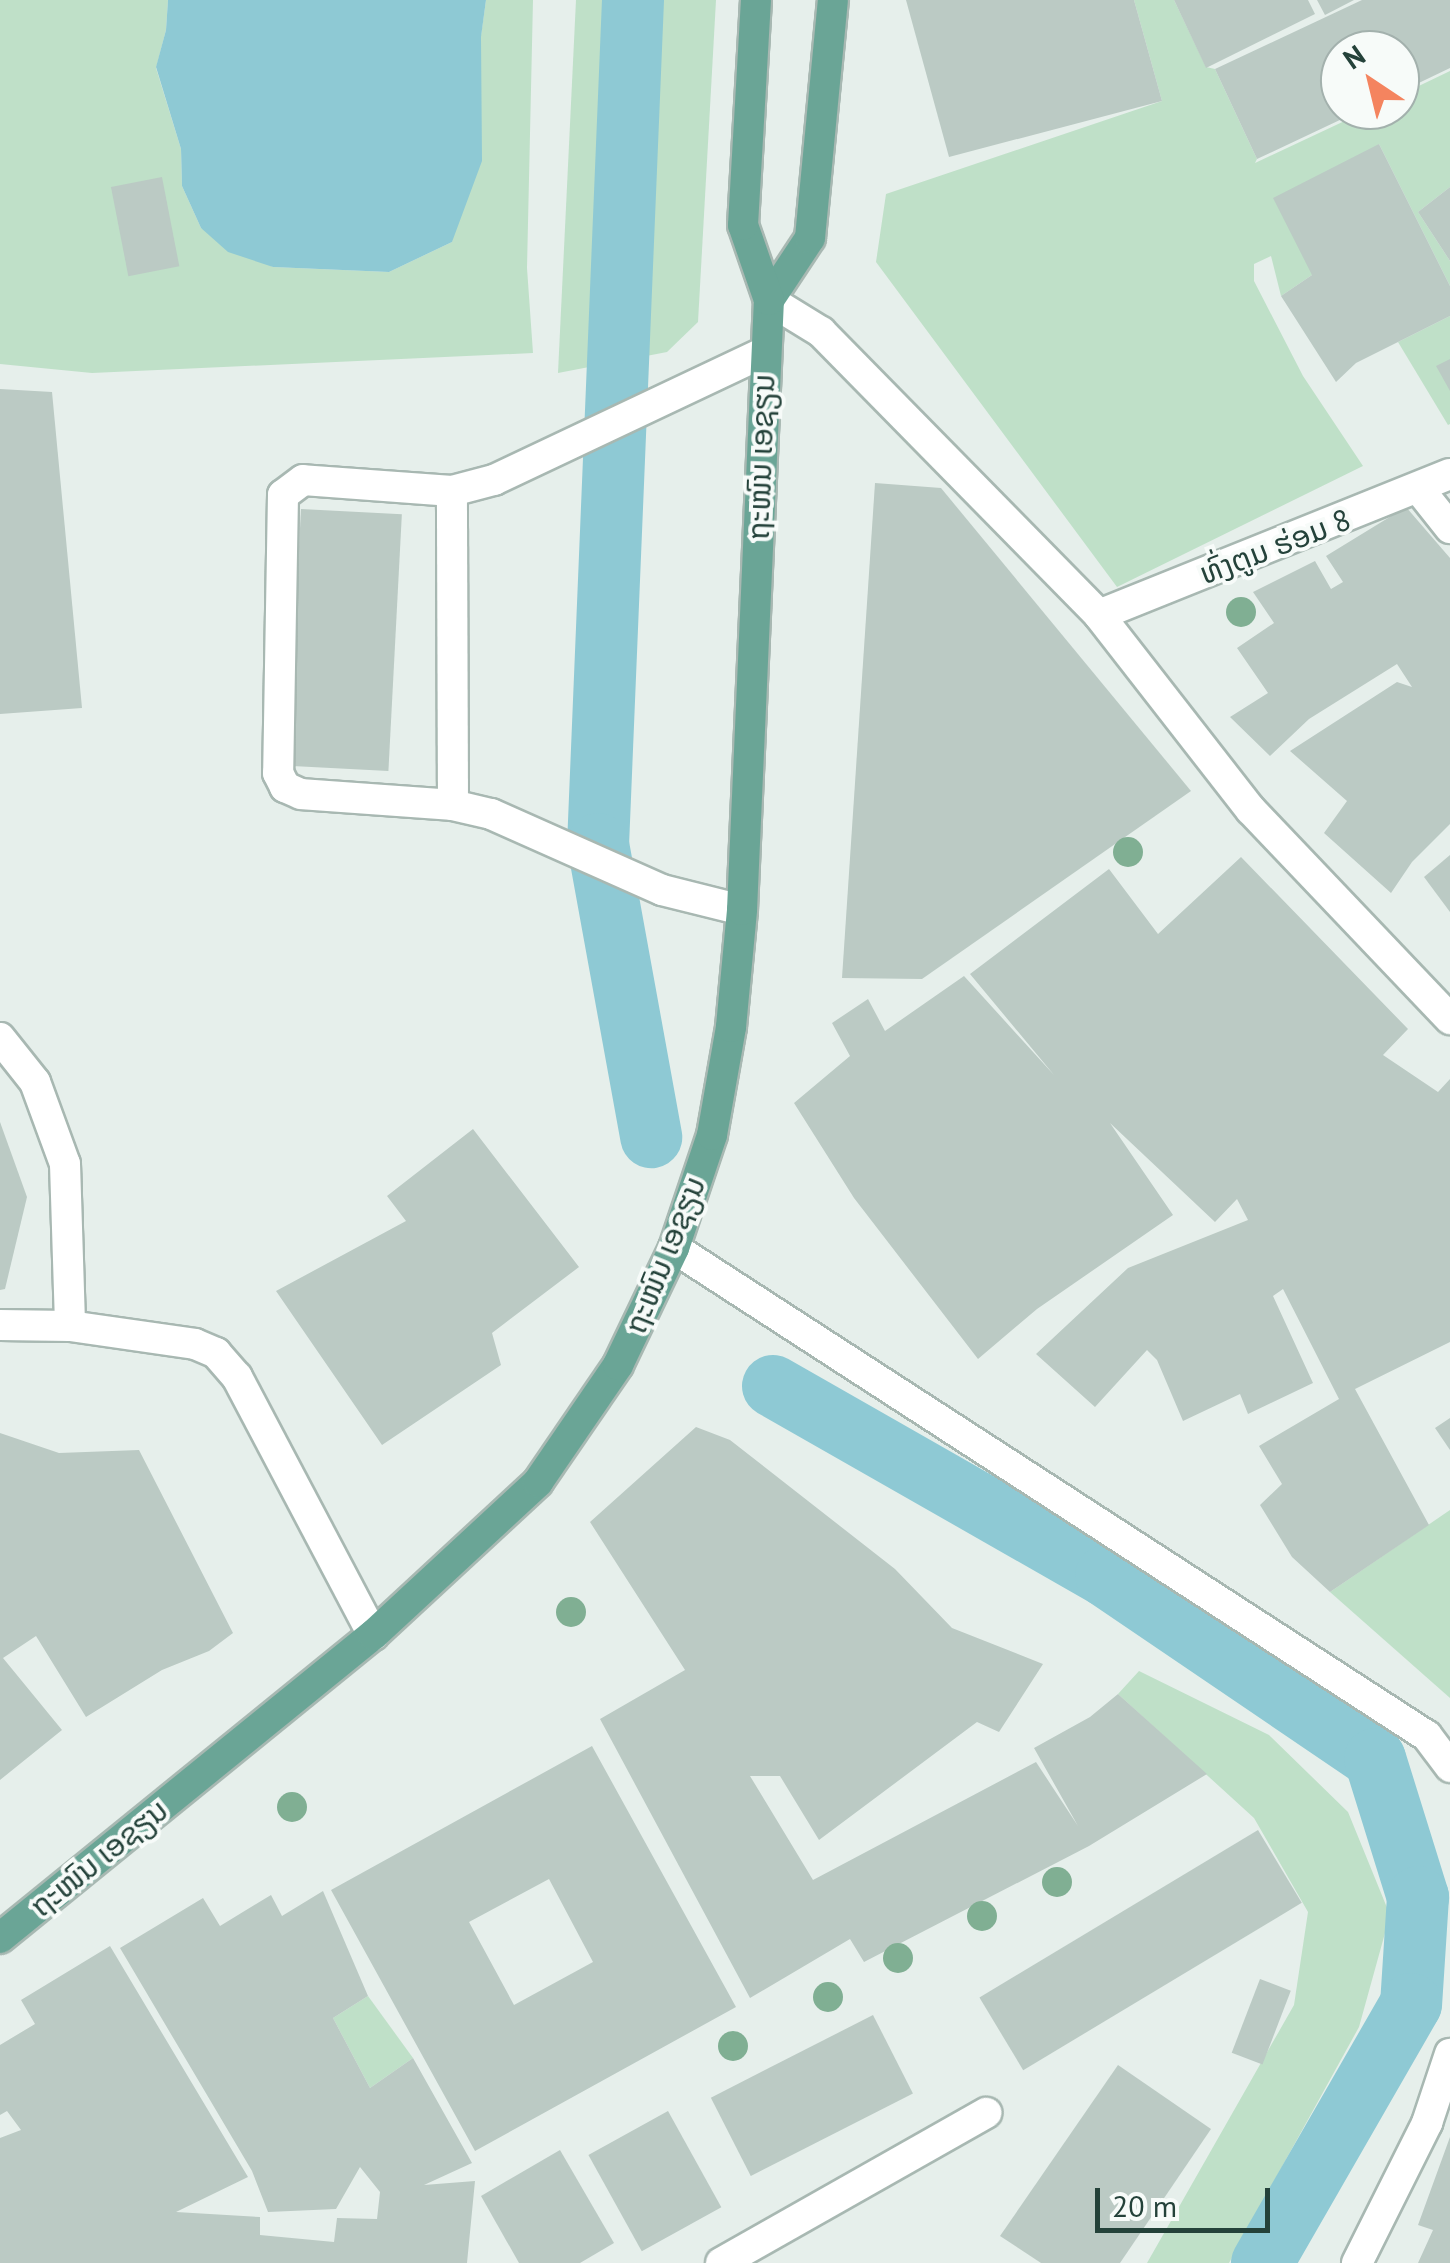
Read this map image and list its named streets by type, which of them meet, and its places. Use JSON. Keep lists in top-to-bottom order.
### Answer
{
  "streets": {
    "main road": ["ຖະໜົນ ເອຊຽນ"],
    "street": ["ທົ່ງຕູມ ຮ່ອມ 8"]
  },
  "scale_bar": "20 m",
  "north": "top left"
}
